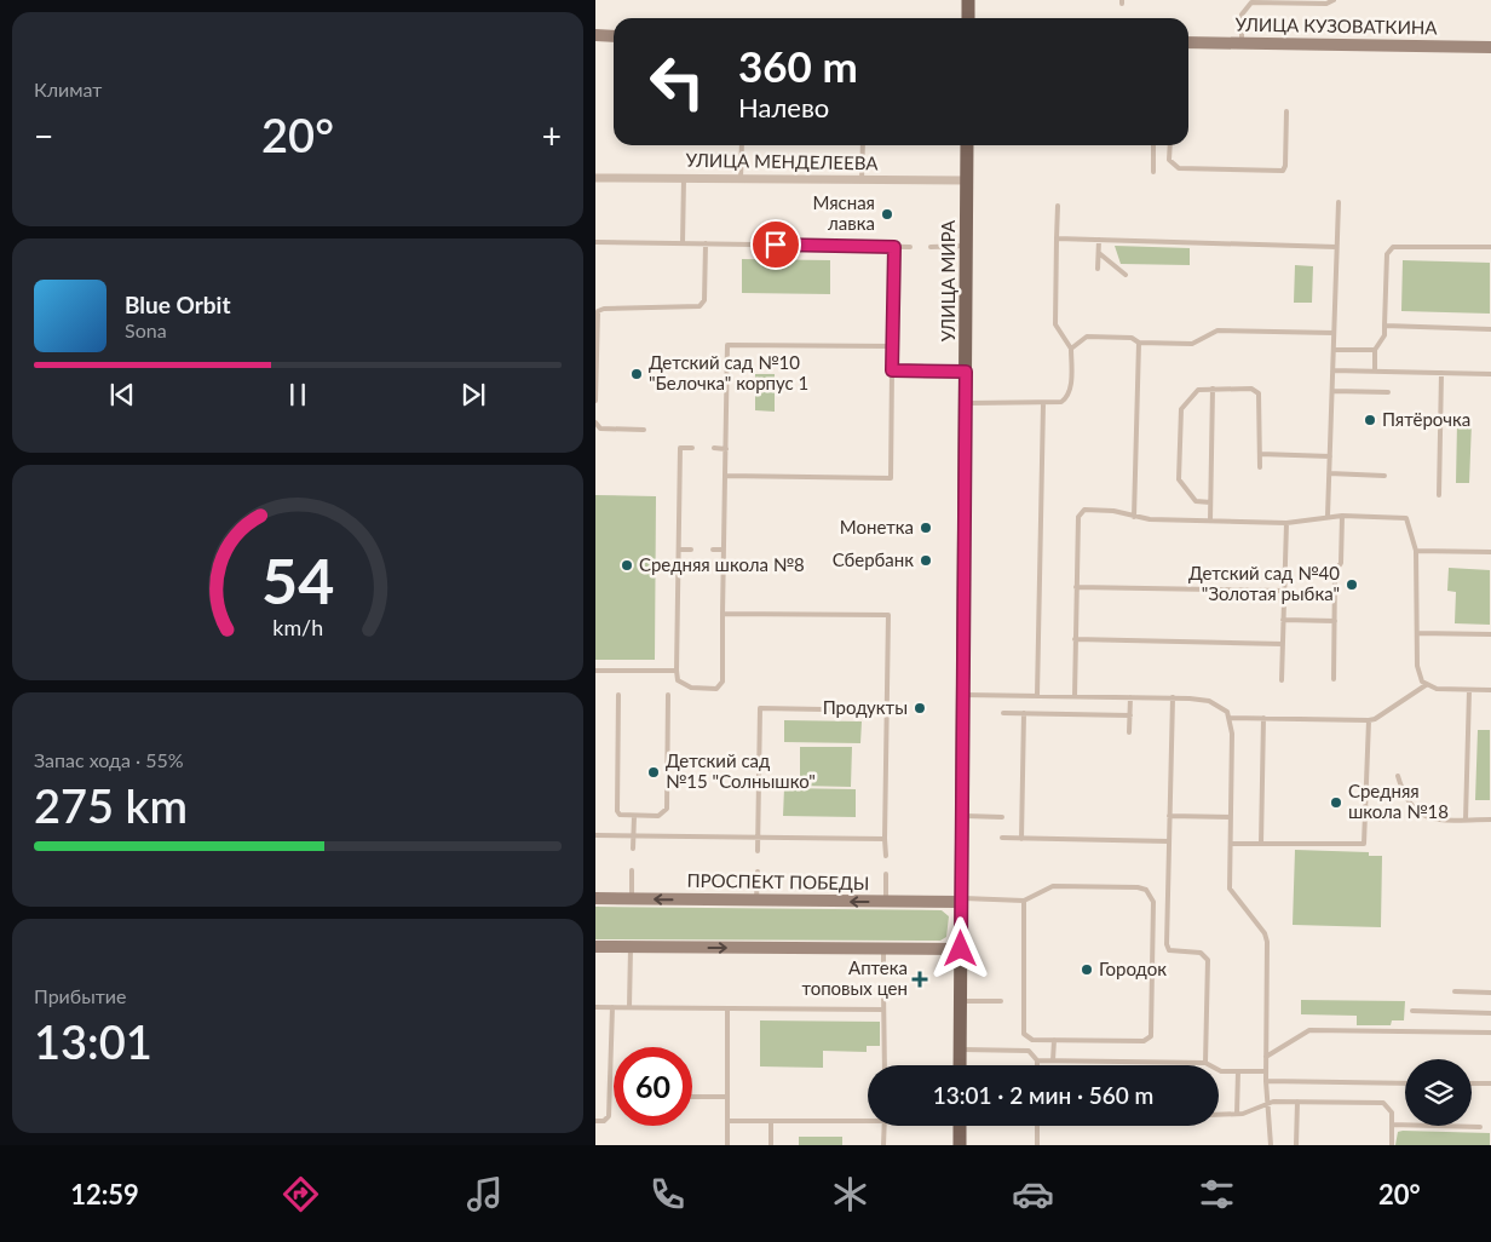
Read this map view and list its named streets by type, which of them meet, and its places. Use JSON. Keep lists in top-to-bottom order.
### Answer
{
  "streets": {
    "main road": ["УЛИЦА КУЗОВАТКИНА", "УЛИЦА МИРА", "ПРОСПЕКТ ПОБЕДЫ"],
    "street": ["УЛИЦА МЕНДЕЛЕЕВА"]
  },
  "crossings": [
    ["УЛИЦА МЕНДЕЛЕЕВА", "УЛИЦА МИРА"],
    ["УЛИЦА МИРА", "ПРОСПЕКТ ПОБЕДЫ"]
  ],
  "places": {
    "other": [
      "Мясная лавка",
      "Детский сад №10 \"Белочка\" корпус 1",
      "Пятёрочка",
      "Монетка",
      "Сбербанк",
      "Средняя школа №8",
      "Детский сад №40 \"Золотая рыбка\"",
      "Продукты",
      "Детский сад №15 \"Солнышко\"",
      "Средняя школа №18",
      "Городок"
    ],
    "health": ["Аптека топовых цен"]
  },
  "page": {
    "tile": [
      "Климат",
      ["Запас хода · 55%", "275 km"],
      ["Прибытие", "13:01"]
    ],
    "turn": ["360 m", "Налево"],
    "heat": ["−", "20°", "+"],
    "song": ["Blue Orbit", "Sona"],
    "limit": "60",
    "trip": "13:01 · 2 мин · 560 m",
    "tabs": ["12:59", "20°"],
    "gauge": ["54", "km/h"]
  }
}
